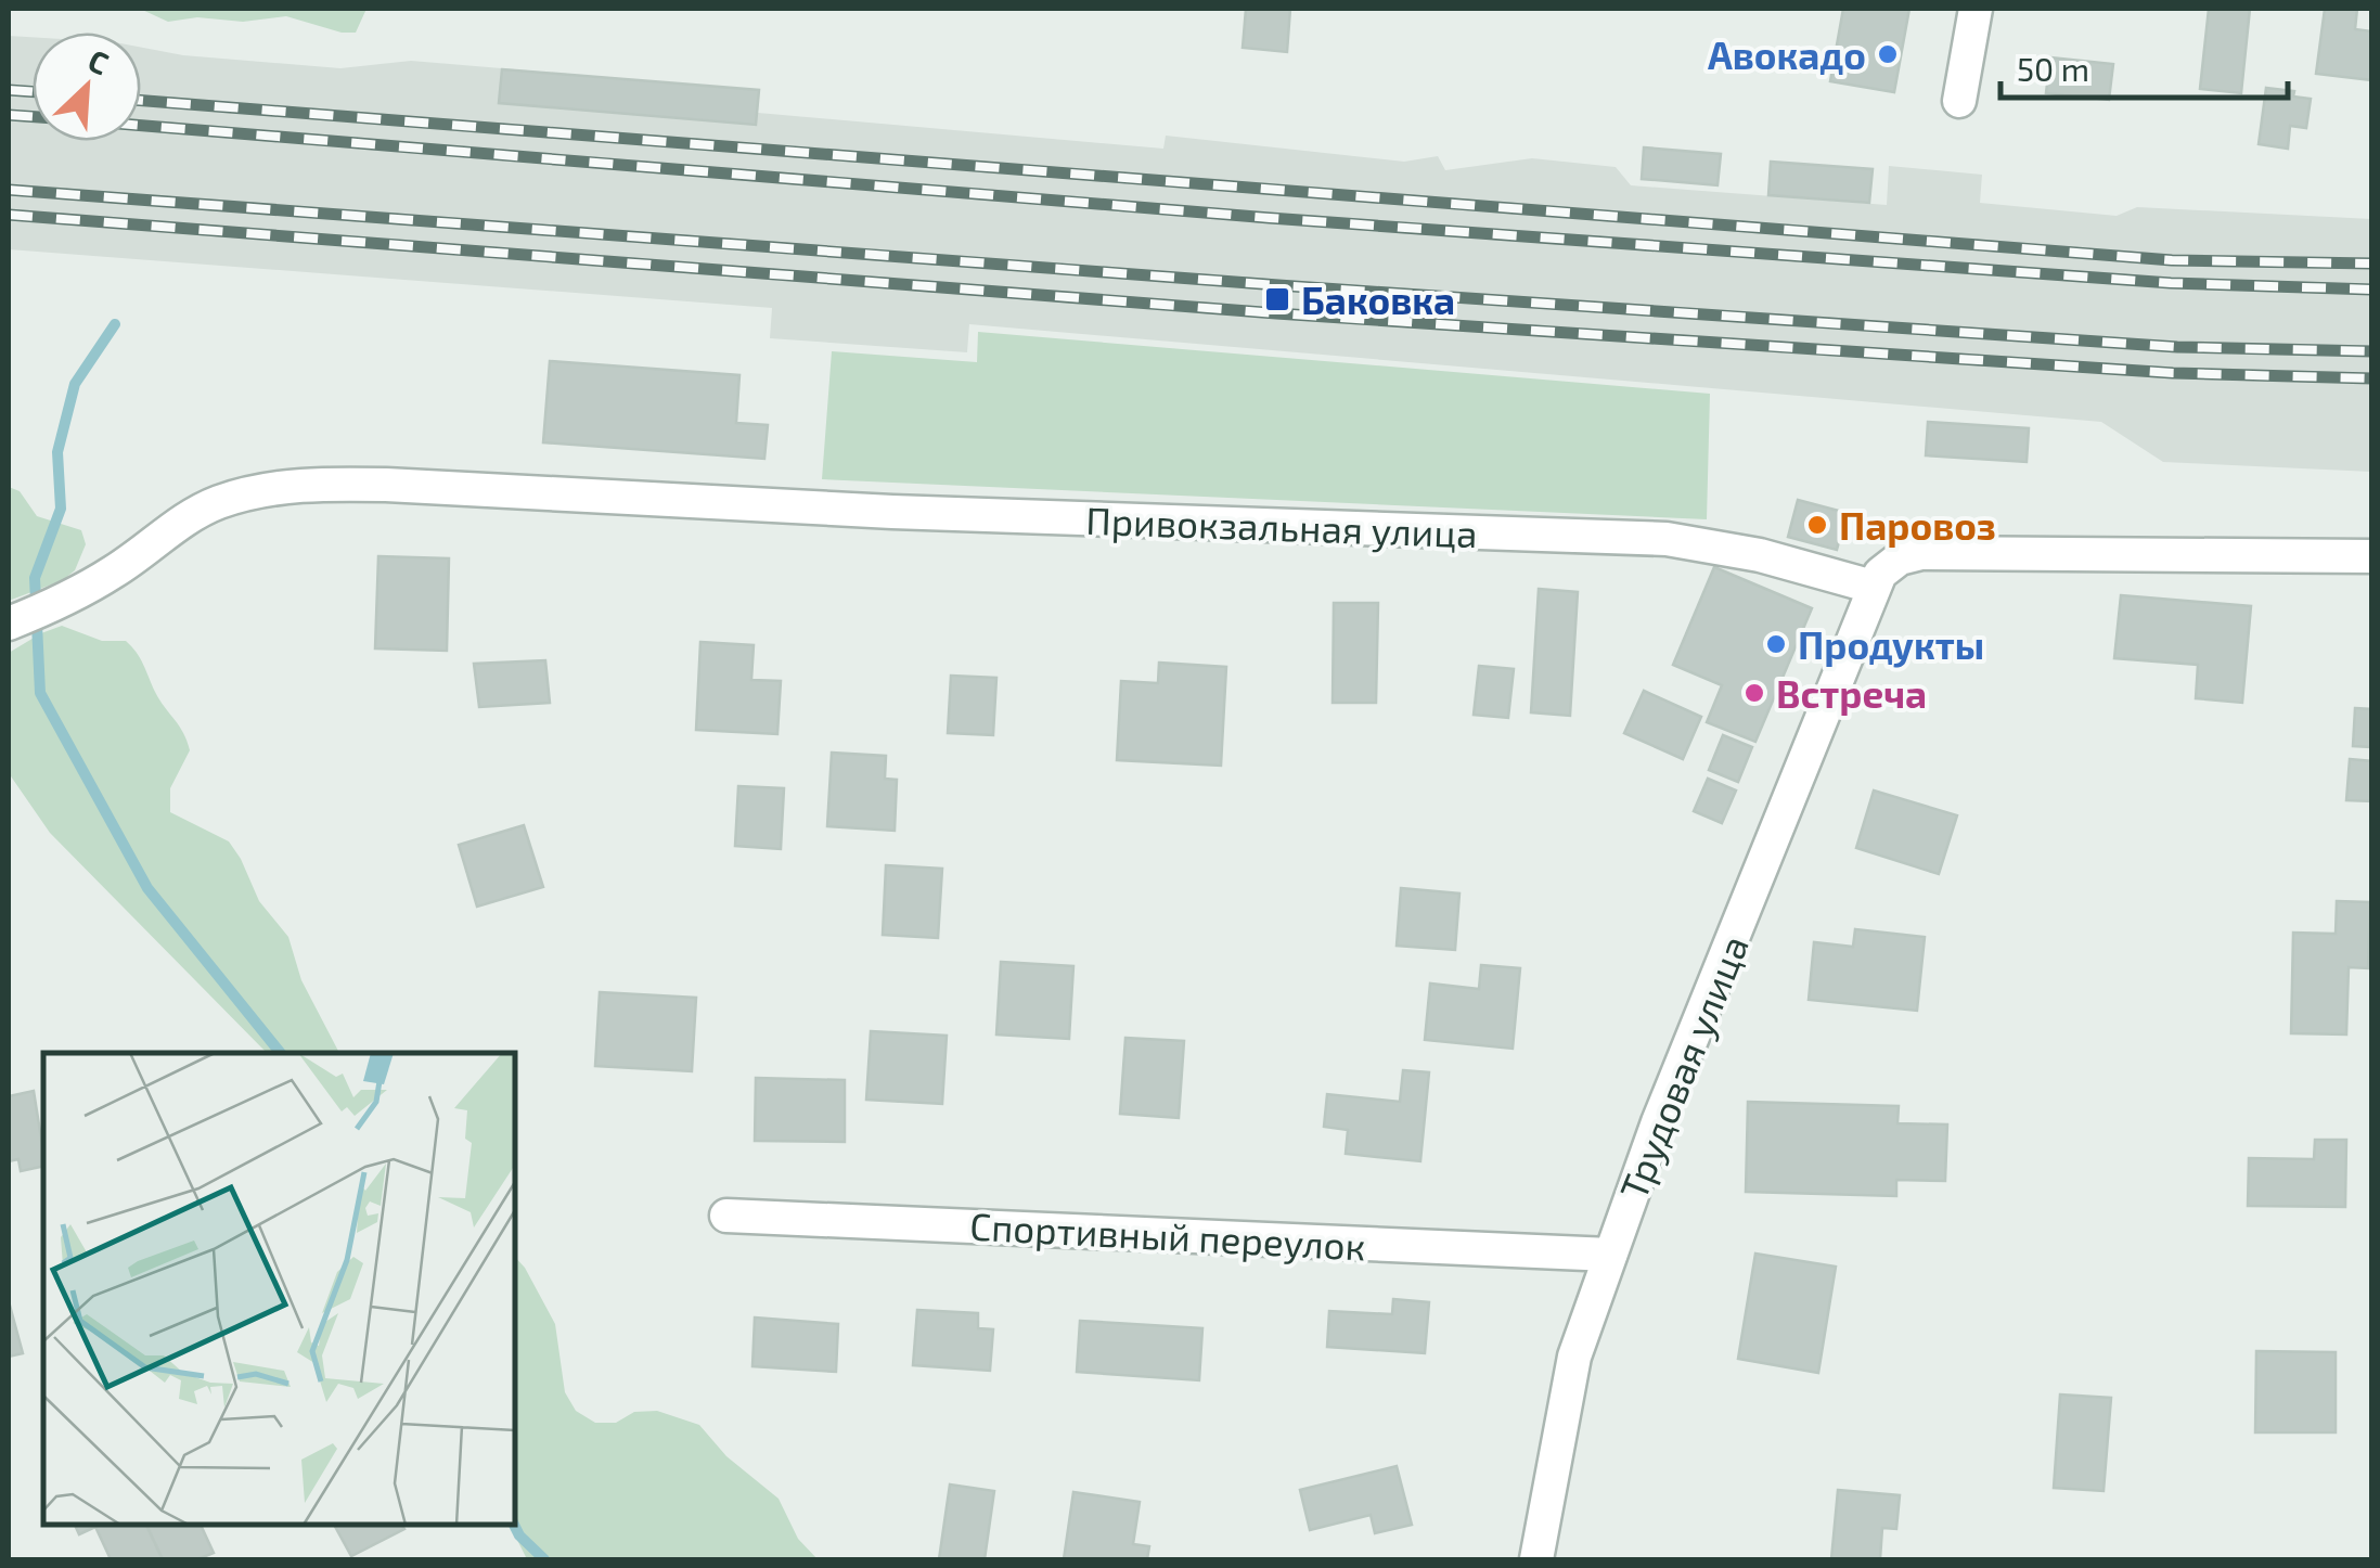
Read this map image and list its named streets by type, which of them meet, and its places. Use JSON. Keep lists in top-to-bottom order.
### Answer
{
  "streets": {
    "street": ["Привокзальная улица", "Трудовая улица", "Спортивный переулок"]
  },
  "crossings": [
    ["Привокзальная улица", "Трудовая улица"],
    ["Трудовая улица", "Спортивный переулок"]
  ],
  "places": {
    "other": [
      "Авокадо",
      "Паровоз",
      "Продукты",
      "Встреча"
    ],
    "transit": ["Баковка"]
  },
  "scale_bar": "50 m",
  "north": "top right"
}
